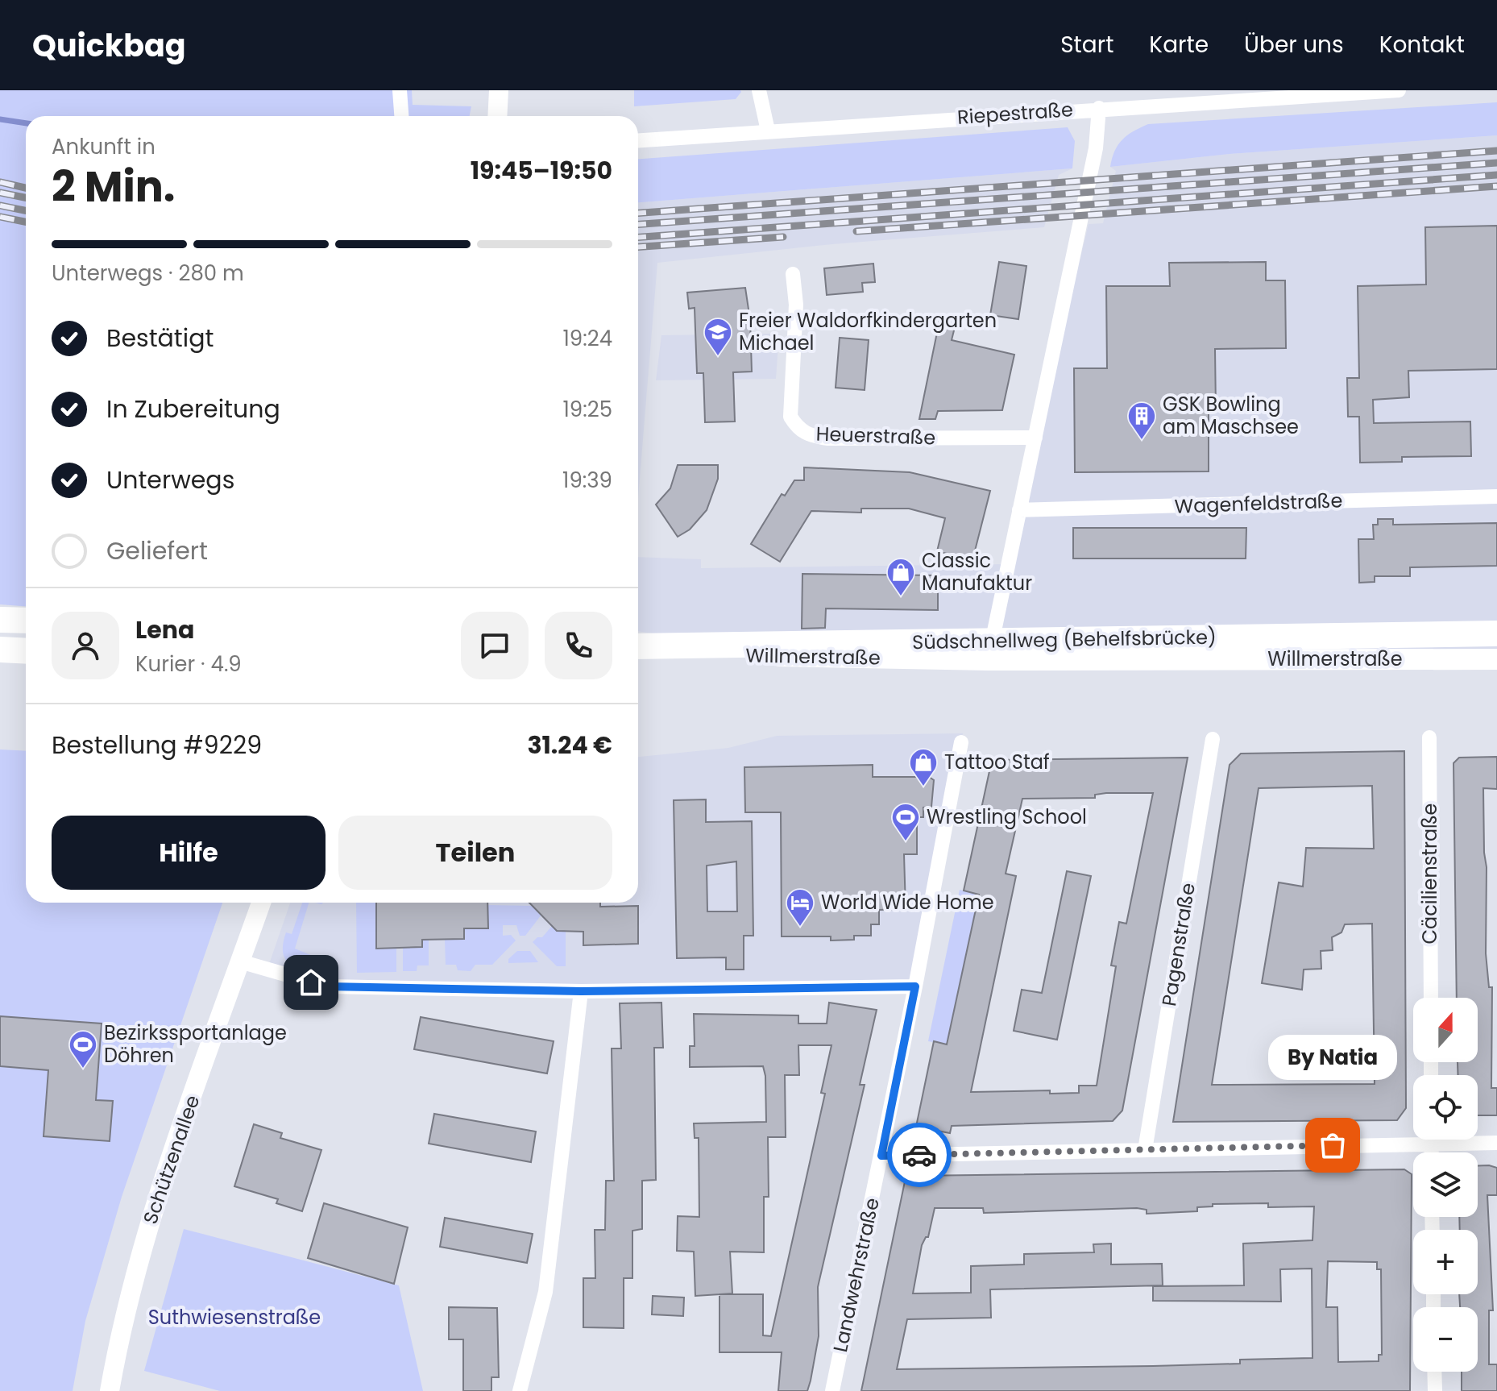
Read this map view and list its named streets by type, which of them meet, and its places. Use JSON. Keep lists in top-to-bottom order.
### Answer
{
  "streets": {
    "highway": ["Südschnellweg (Behelfsbrücke)"],
    "main road": ["Willmerstraße"],
    "street": [
      "Riepestraße",
      "Heuerstraße",
      "Wagenfeldstraße",
      "Cäcilienstraße",
      "Pagenstraße",
      "Schützenallee",
      "Landwehrstraße"
    ]
  },
  "parks": ["Suthwiesenstraße"],
  "places": {
    "school or university": ["Freier Waldorfkindergarten Michael"],
    "building": ["GSK Bowling am Maschsee"],
    "shop": ["Classic Manufaktur", "Tattoo Staf"],
    "sports": ["Wrestling School", "Bezirkssportanlage Döhren"],
    "hotel": ["World Wide Home"],
    "other": ["By Natia"]
  },
  "north": "top",
  "page": {
    "header": "Quickbag",
    "nav": [
      "Start",
      "Karte",
      "Über uns",
      "Kontakt"
    ],
    "heading": ["2 Min.", "Ankunft in", "19:45–19:50"],
    "panel": [
      "Lena",
      "Kurier · 4.9",
      "Bestellung #9229",
      "31.24 €"
    ],
    "bar": "Unterwegs · 280 m",
    "list": [
      ["Bestätigt", "19:24"],
      ["In Zubereitung", "19:25"],
      ["Unterwegs", "19:39"],
      "Geliefert"
    ],
    "buttons": ["Hilfe", "Teilen"],
    "map_buttons": ["+", "−"],
    "bubble": "By Natia"
  }
}
